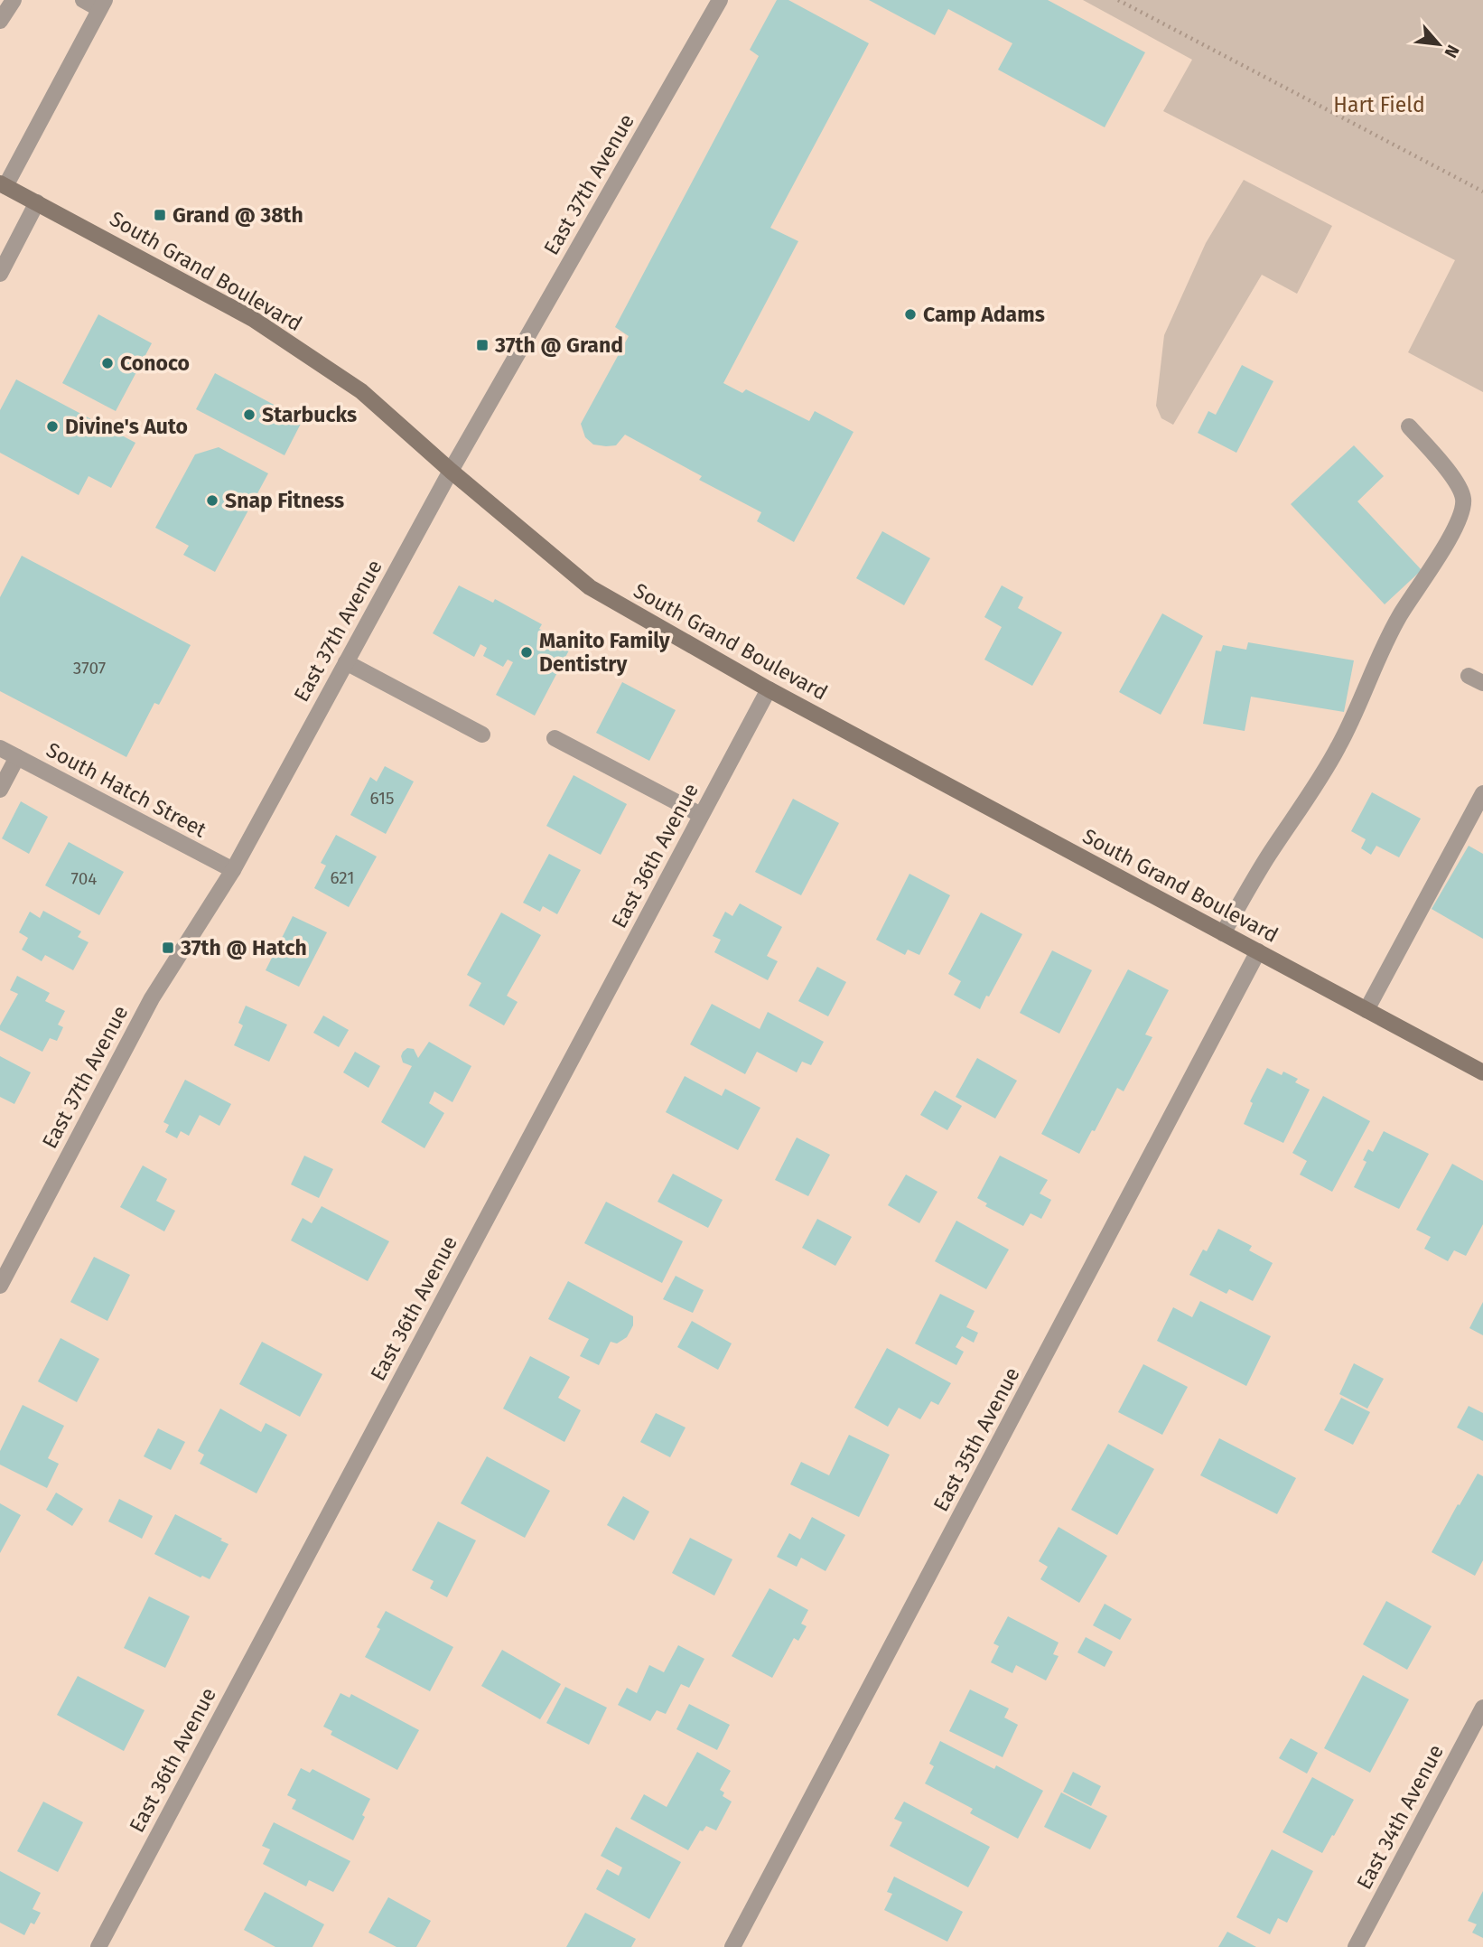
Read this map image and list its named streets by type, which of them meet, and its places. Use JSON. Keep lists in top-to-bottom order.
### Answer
{
  "streets": {
    "main road": ["South Grand Boulevard"],
    "street": [
      "East 37th Avenue",
      "South Hatch Street",
      "East 36th Avenue",
      "East 35th Avenue",
      "East 34th Avenue"
    ]
  },
  "crossings": [
    ["East 37th Avenue", "South Grand Boulevard"],
    ["East 37th Avenue", "South Hatch Street"],
    ["South Grand Boulevard", "East 36th Avenue"],
    ["South Grand Boulevard", "East 35th Avenue"]
  ],
  "parks": ["Hart Field"],
  "places": {
    "transit": ["Grand @ 38th", "37th @ Grand", "37th @ Hatch"],
    "other": [
      "Camp Adams",
      "Conoco",
      "Starbucks",
      "Divine's Auto",
      "Snap Fitness",
      "Manito Family Dentistry"
    ]
  },
  "house_numbers": [
    "3707",
    "615",
    "621",
    "704"
  ],
  "north": "bottom right"
}
